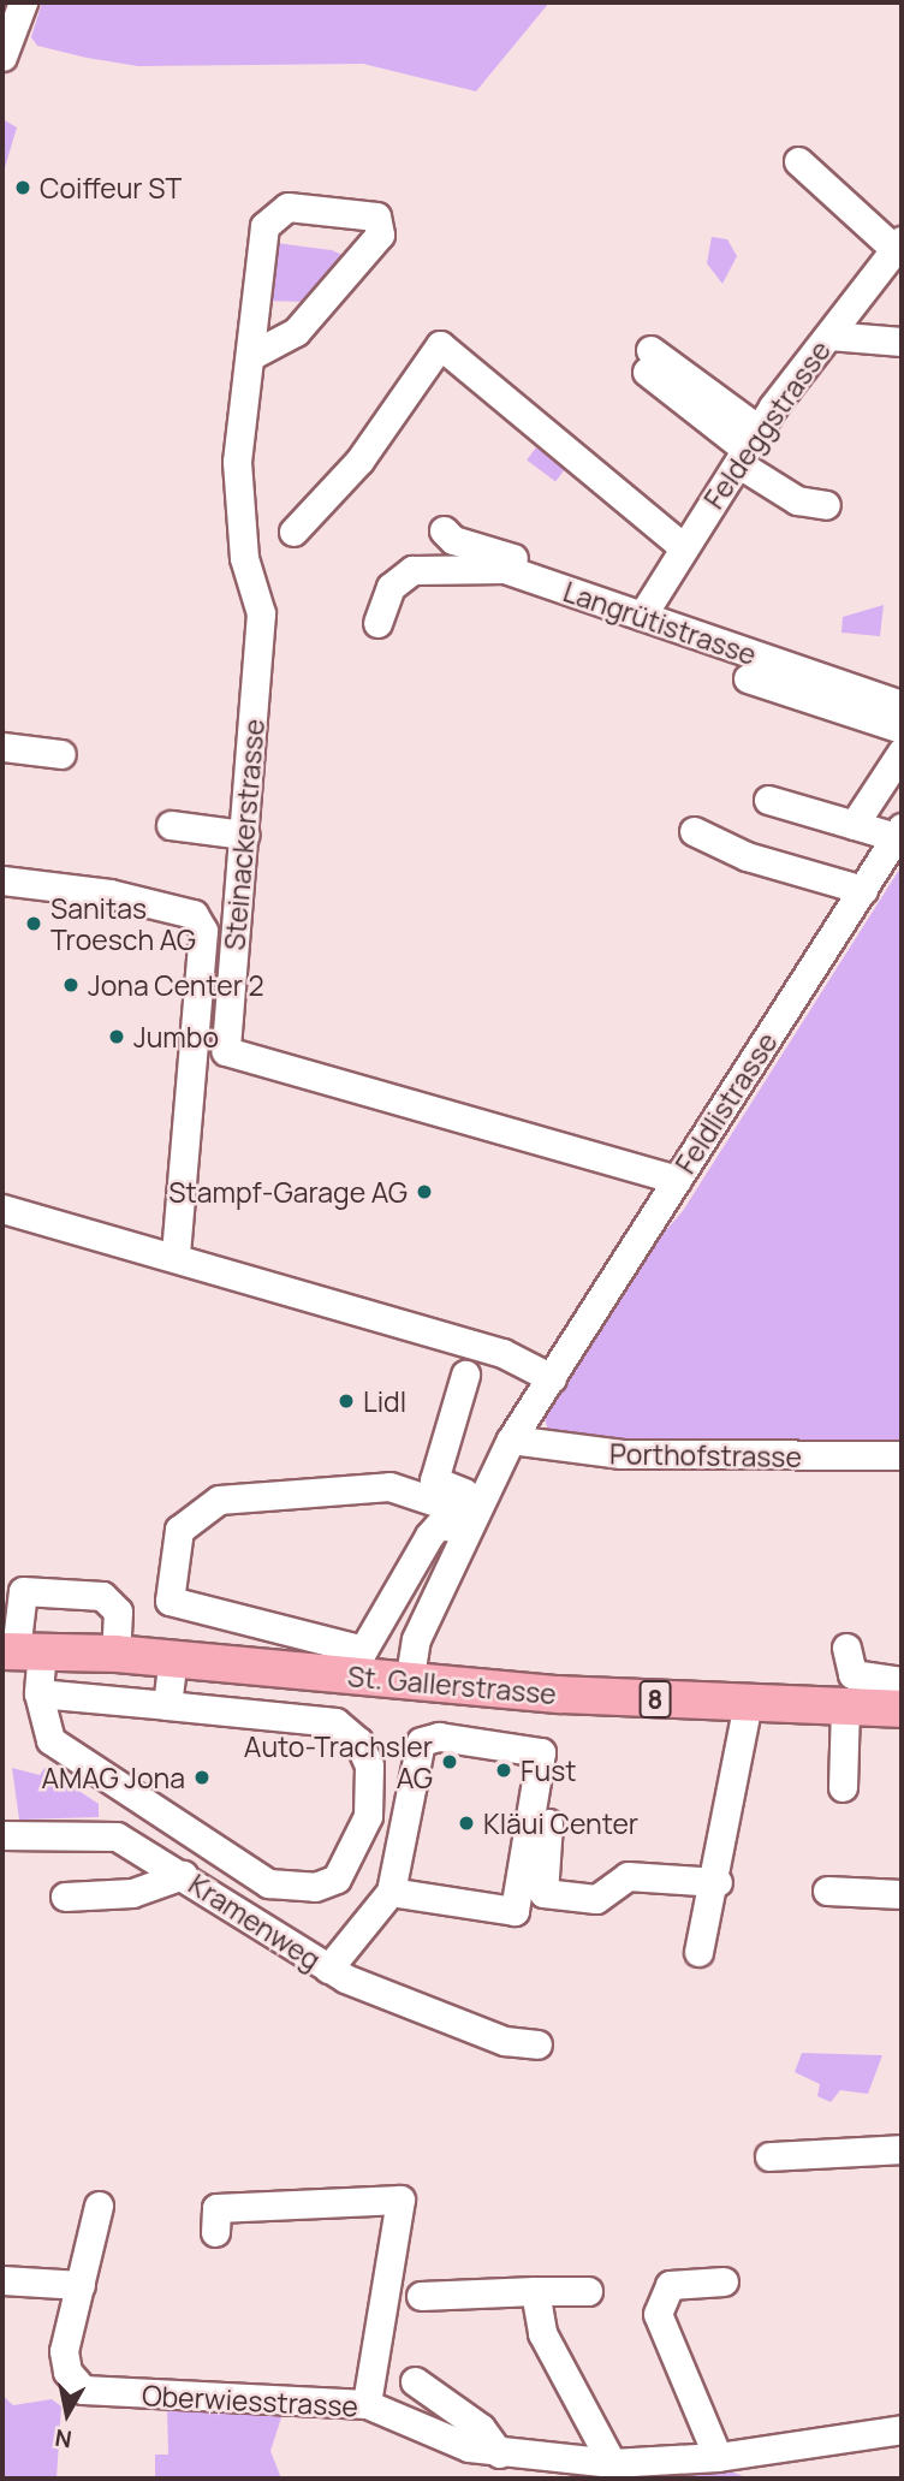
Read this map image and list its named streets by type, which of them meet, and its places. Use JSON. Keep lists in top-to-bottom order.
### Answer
{
  "streets": {
    "main road": ["St. Gallerstrasse", "8"],
    "street": [
      "Feldeggstrasse",
      "Langrütistrasse",
      "Steinackerstrasse",
      "Feldlistrasse",
      "Porthofstrasse",
      "Kramenweg",
      "Oberwiesstrasse"
    ]
  },
  "crossings": [
    ["Feldeggstrasse", "Langrütistrasse"],
    ["Steinackerstrasse", "Feldlistrasse"],
    ["Feldlistrasse", "Porthofstrasse"],
    ["Feldlistrasse", "St. Gallerstrasse"]
  ],
  "places": [
    "Coiffeur ST",
    "Sanitas Troesch AG",
    "Jona Center 2",
    "Jumbo",
    "Stampf-Garage AG",
    "Lidl",
    "Auto-Trachsler AG",
    "Fust",
    "AMAG Jona",
    "Kläui Center"
  ],
  "north": "bottom"
}
